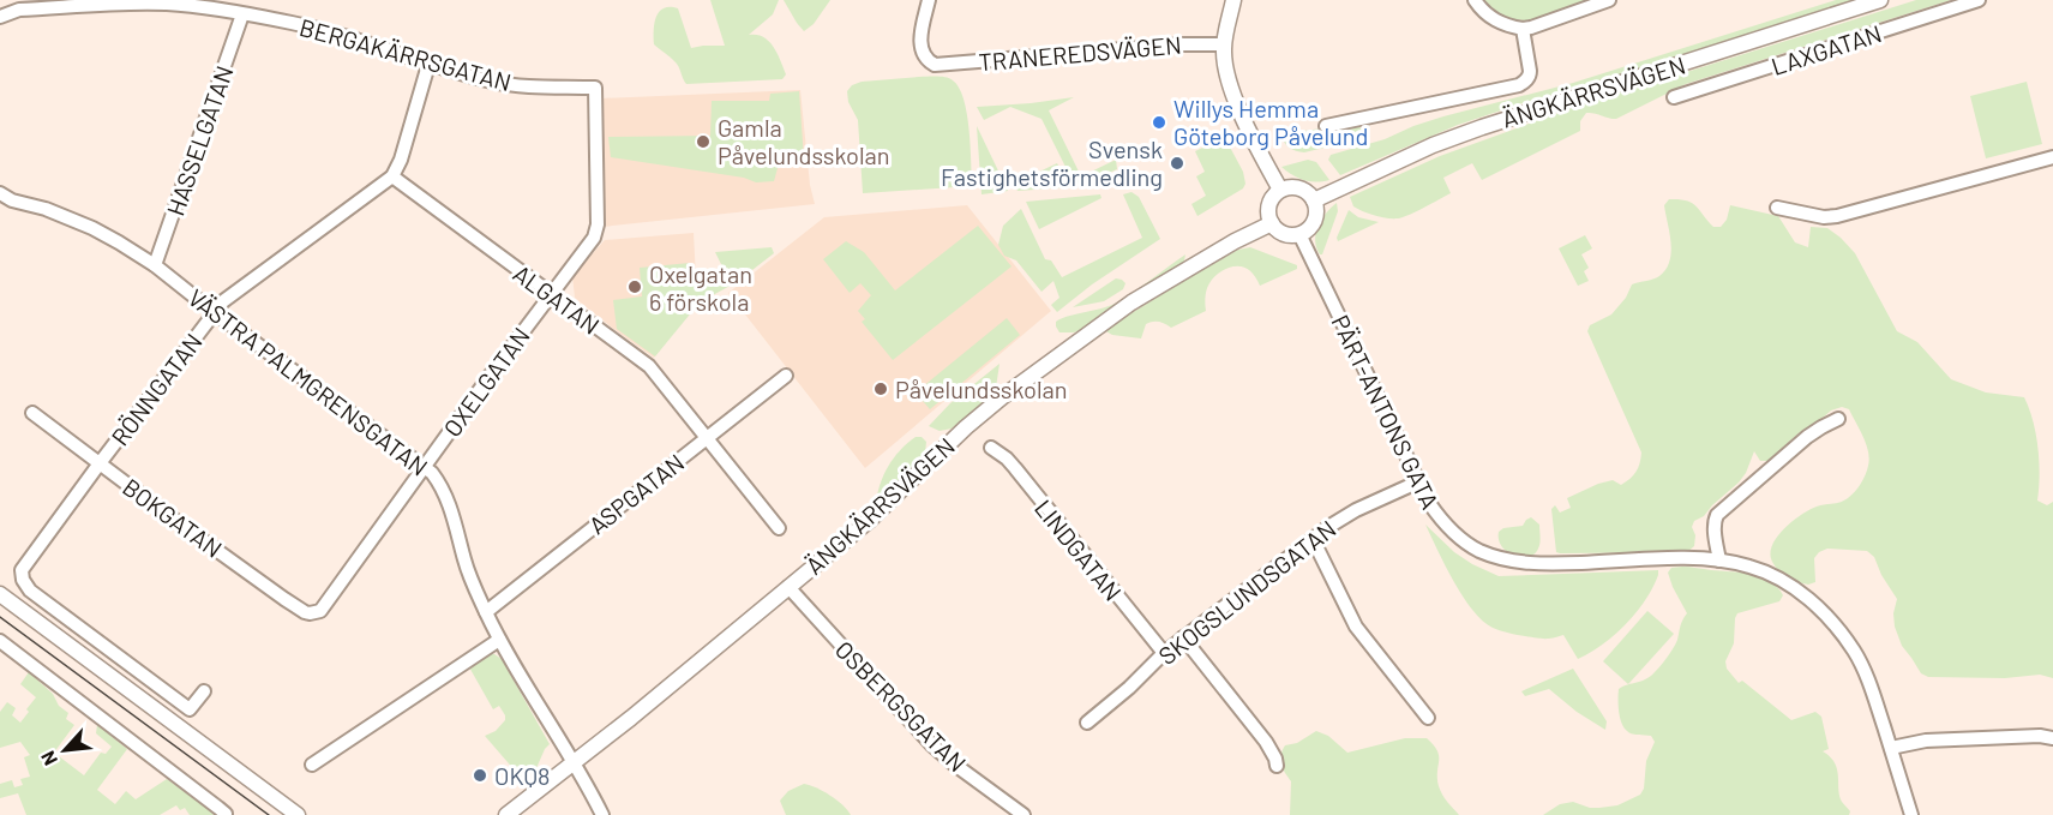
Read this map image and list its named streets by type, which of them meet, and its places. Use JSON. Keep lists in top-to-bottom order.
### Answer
{
  "streets": {
    "street": [
      "LAXGATAN",
      "TRANEREDSVÄGEN",
      "BERGAKÄRRSGATAN",
      "ÄNGKÄRRSVÄGEN",
      "HASSELGATAN",
      "ALGATAN",
      "VÄSTRA PALMGRENSGATAN",
      "OXELGATAN",
      "RÖNNGATAN",
      "PÄRT-ANTONS GATA",
      "ASPGATAN",
      "BOKGATAN",
      "LINDGATAN",
      "SKOGSLUNDSGATAN",
      "OSBERGSGATAN"
    ]
  },
  "crossings": [
    ["BERGAKÄRRSGATAN", "HASSELGATAN"],
    ["BERGAKÄRRSGATAN", "OXELGATAN"],
    ["ÄNGKÄRRSVÄGEN", "VÄSTRA PALMGRENSGATAN"],
    ["ÄNGKÄRRSVÄGEN", "PÄRT-ANTONS GATA"],
    ["ÄNGKÄRRSVÄGEN", "OSBERGSGATAN"],
    ["HASSELGATAN", "VÄSTRA PALMGRENSGATAN"],
    ["ALGATAN", "OXELGATAN"],
    ["ALGATAN", "RÖNNGATAN"],
    ["ALGATAN", "ASPGATAN"],
    ["VÄSTRA PALMGRENSGATAN", "OXELGATAN"],
    ["VÄSTRA PALMGRENSGATAN", "RÖNNGATAN"],
    ["VÄSTRA PALMGRENSGATAN", "ASPGATAN"],
    ["OXELGATAN", "BOKGATAN"],
    ["RÖNNGATAN", "BOKGATAN"],
    ["PÄRT-ANTONS GATA", "SKOGSLUNDSGATAN"],
    ["LINDGATAN", "SKOGSLUNDSGATAN"]
  ],
  "places": [
    "Willys Hemma Göteborg Påvelund",
    "Gamla Påvelundsskolan",
    "Svensk Fastighetsförmedling",
    "Oxelgatan 6 förskola",
    "Påvelundsskolan",
    "OKQ8"
  ],
  "north": "bottom left"
}
